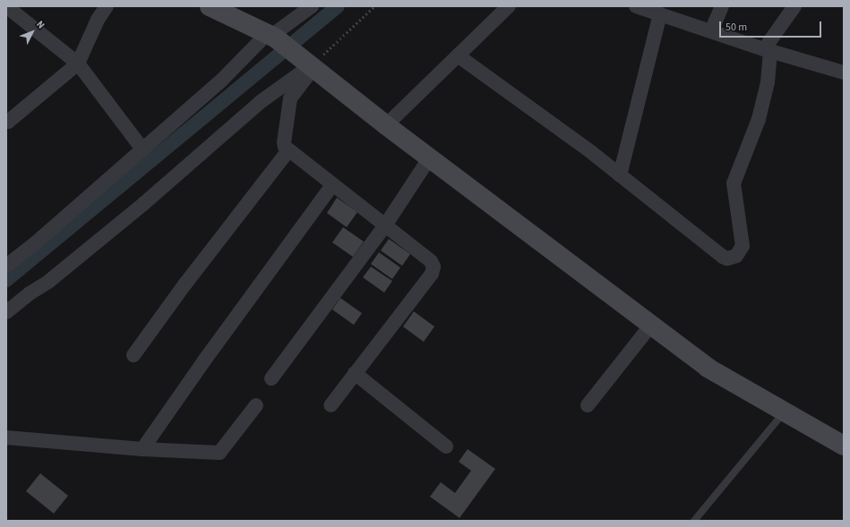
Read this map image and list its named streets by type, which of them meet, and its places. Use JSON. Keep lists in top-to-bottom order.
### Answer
{
  "scale_bar": "50 m",
  "north": "top right"
}
